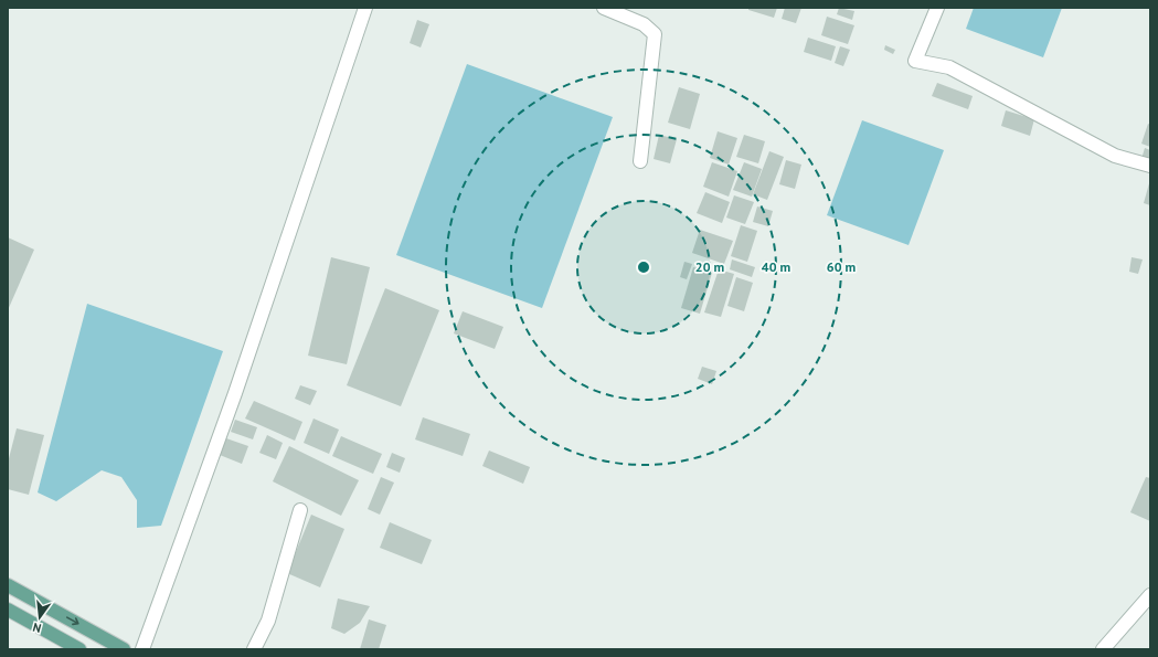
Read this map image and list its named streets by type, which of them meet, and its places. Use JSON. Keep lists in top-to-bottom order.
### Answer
{
  "north": "bottom",
  "rings": ["20 m", "40 m", "60 m"]
}
